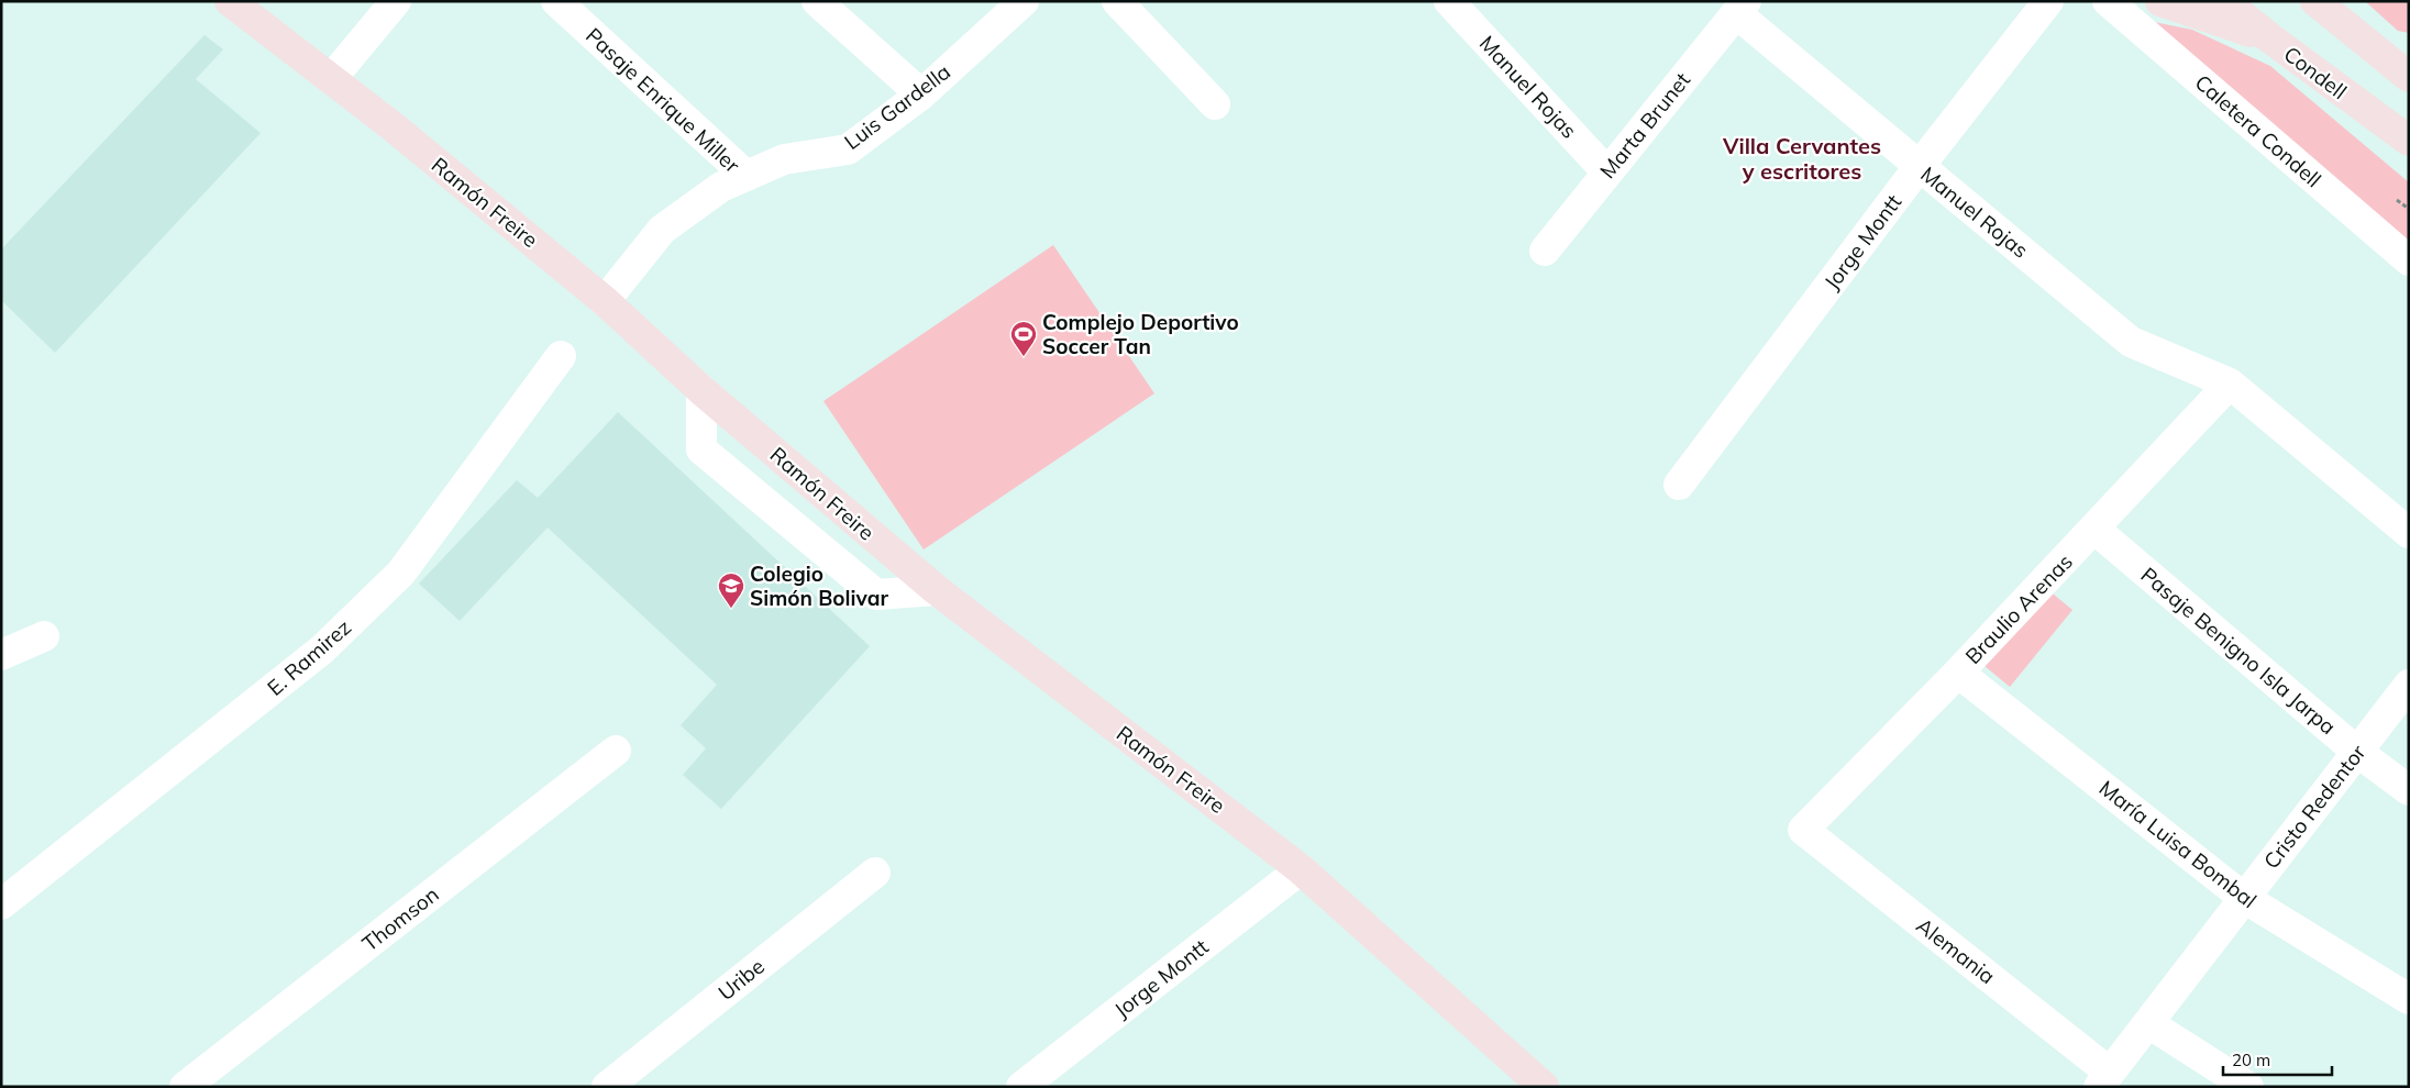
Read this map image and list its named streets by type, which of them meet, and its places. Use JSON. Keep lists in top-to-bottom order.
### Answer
{
  "streets": {
    "main road": ["Condell", "Ramón Freire"],
    "street": [
      "Manuel Rojas",
      "Pasaje Enrique Miller",
      "Luis Gardella",
      "Marta Brunet",
      "Caletera Condell",
      "Jorge Montt",
      "Braulio Arenas",
      "Pasaje Benigno Isla Jarpa",
      "E. Ramirez",
      "Cristo Redentor",
      "María Luisa Bombal",
      "Thomson",
      "Alemania",
      "Uribe"
    ]
  },
  "crossings": [
    ["Manuel Rojas", "Marta Brunet"],
    ["Manuel Rojas", "Jorge Montt"],
    ["Manuel Rojas", "Braulio Arenas"],
    ["Pasaje Enrique Miller", "Luis Gardella"],
    ["Luis Gardella", "Ramón Freire"],
    ["Ramón Freire", "Jorge Montt"],
    ["Braulio Arenas", "Pasaje Benigno Isla Jarpa"],
    ["Braulio Arenas", "María Luisa Bombal"],
    ["Braulio Arenas", "Alemania"],
    ["Pasaje Benigno Isla Jarpa", "Cristo Redentor"],
    ["Cristo Redentor", "María Luisa Bombal"],
    ["Cristo Redentor", "Alemania"]
  ],
  "districts": ["Villa Cervantes y escritores"],
  "places": {
    "sports": ["Complejo Deportivo Soccer Tan"],
    "school or university": ["Colegio Simón Bolivar"]
  },
  "scale_bar": "20 m"
}
